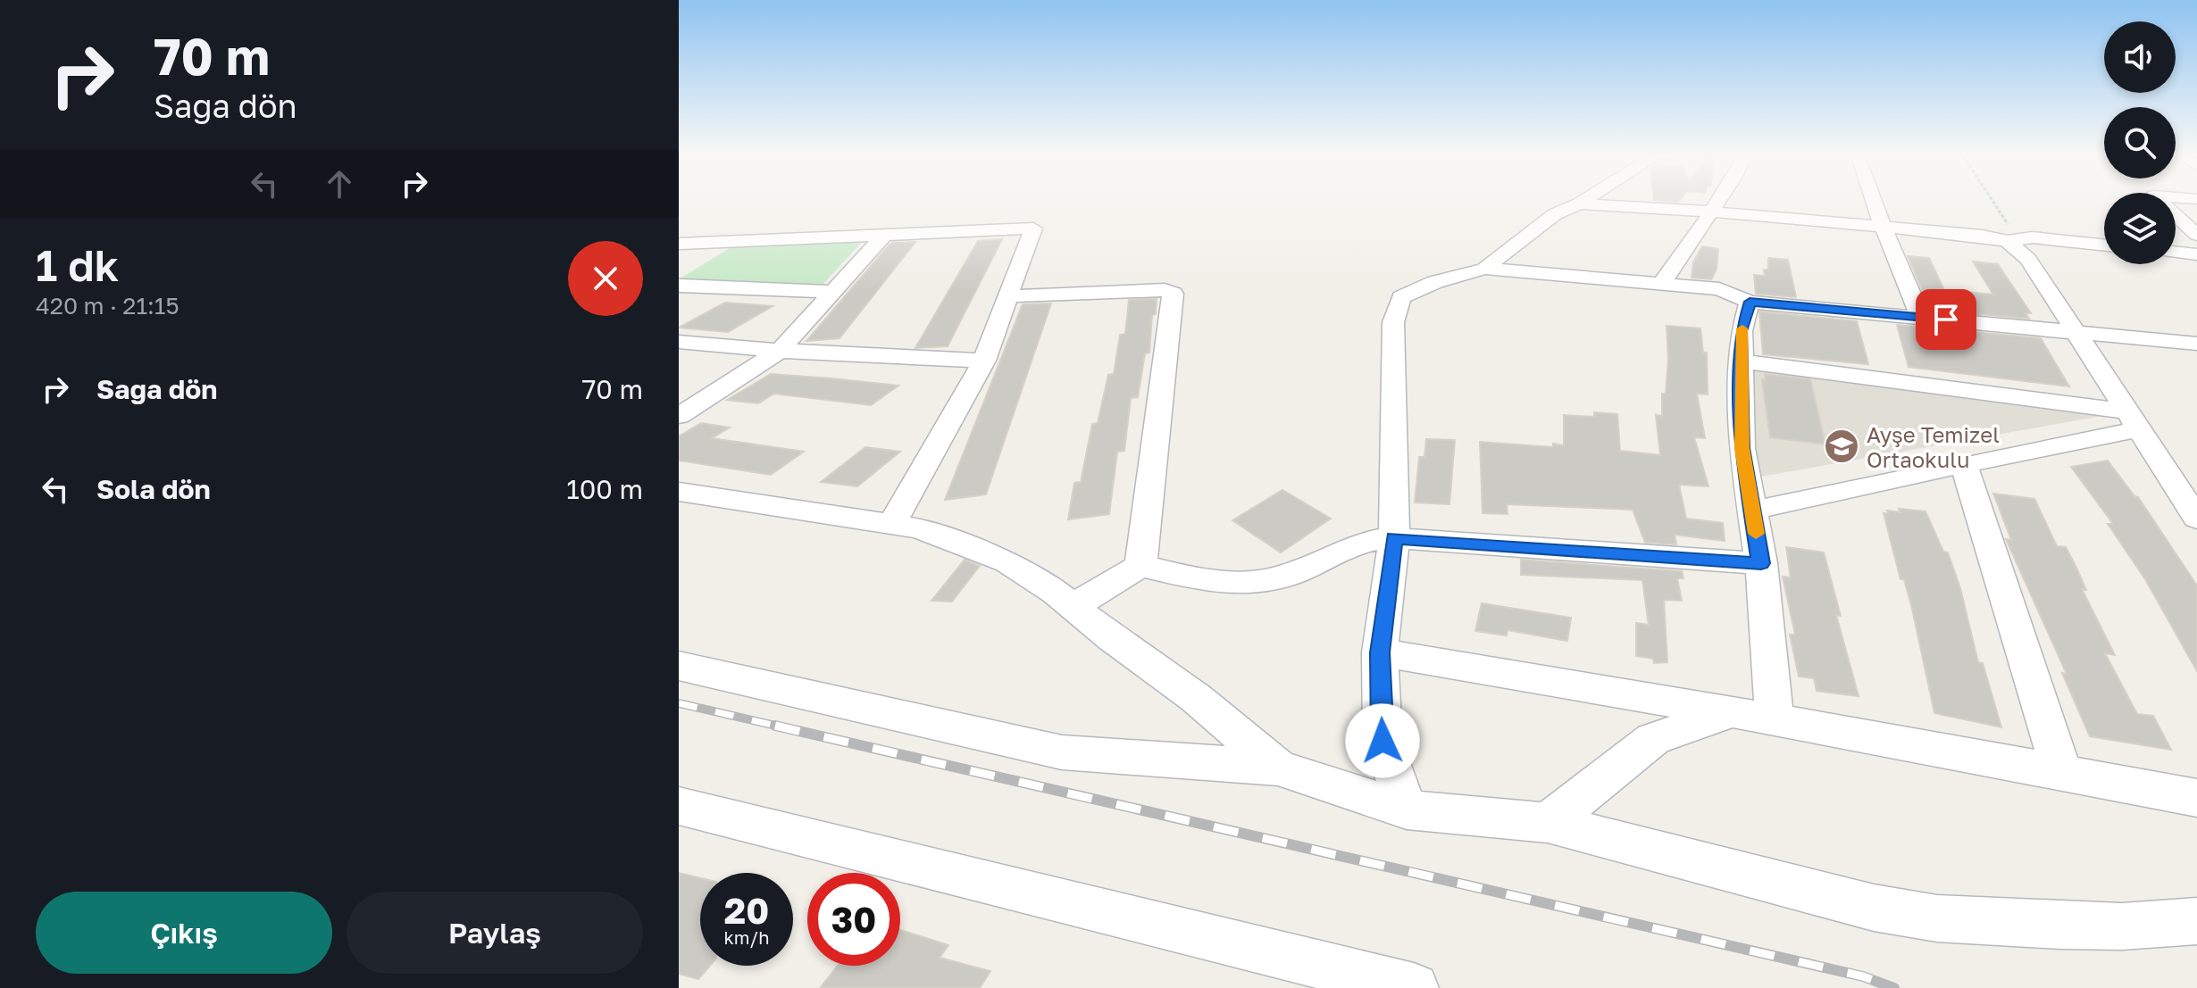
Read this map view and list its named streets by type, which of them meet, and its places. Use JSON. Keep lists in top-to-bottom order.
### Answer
{
  "places": {
    "school or university": ["Ayşe Temizel Ortaokulu"]
  },
  "page": {
    "turn": ["70 m", "Sağa dön"],
    "heading": ["1 dk", "420 m · 21:15"],
    "list": [
      {
        "name": "Sağa dön",
        "value": "70 m"
      },
      {
        "name": "Sola dön",
        "value": "100 m"
      }
    ],
    "speed": "20 km/h",
    "limit": "30",
    "buttons": ["Çıkış", "Paylaş"]
  }
}
